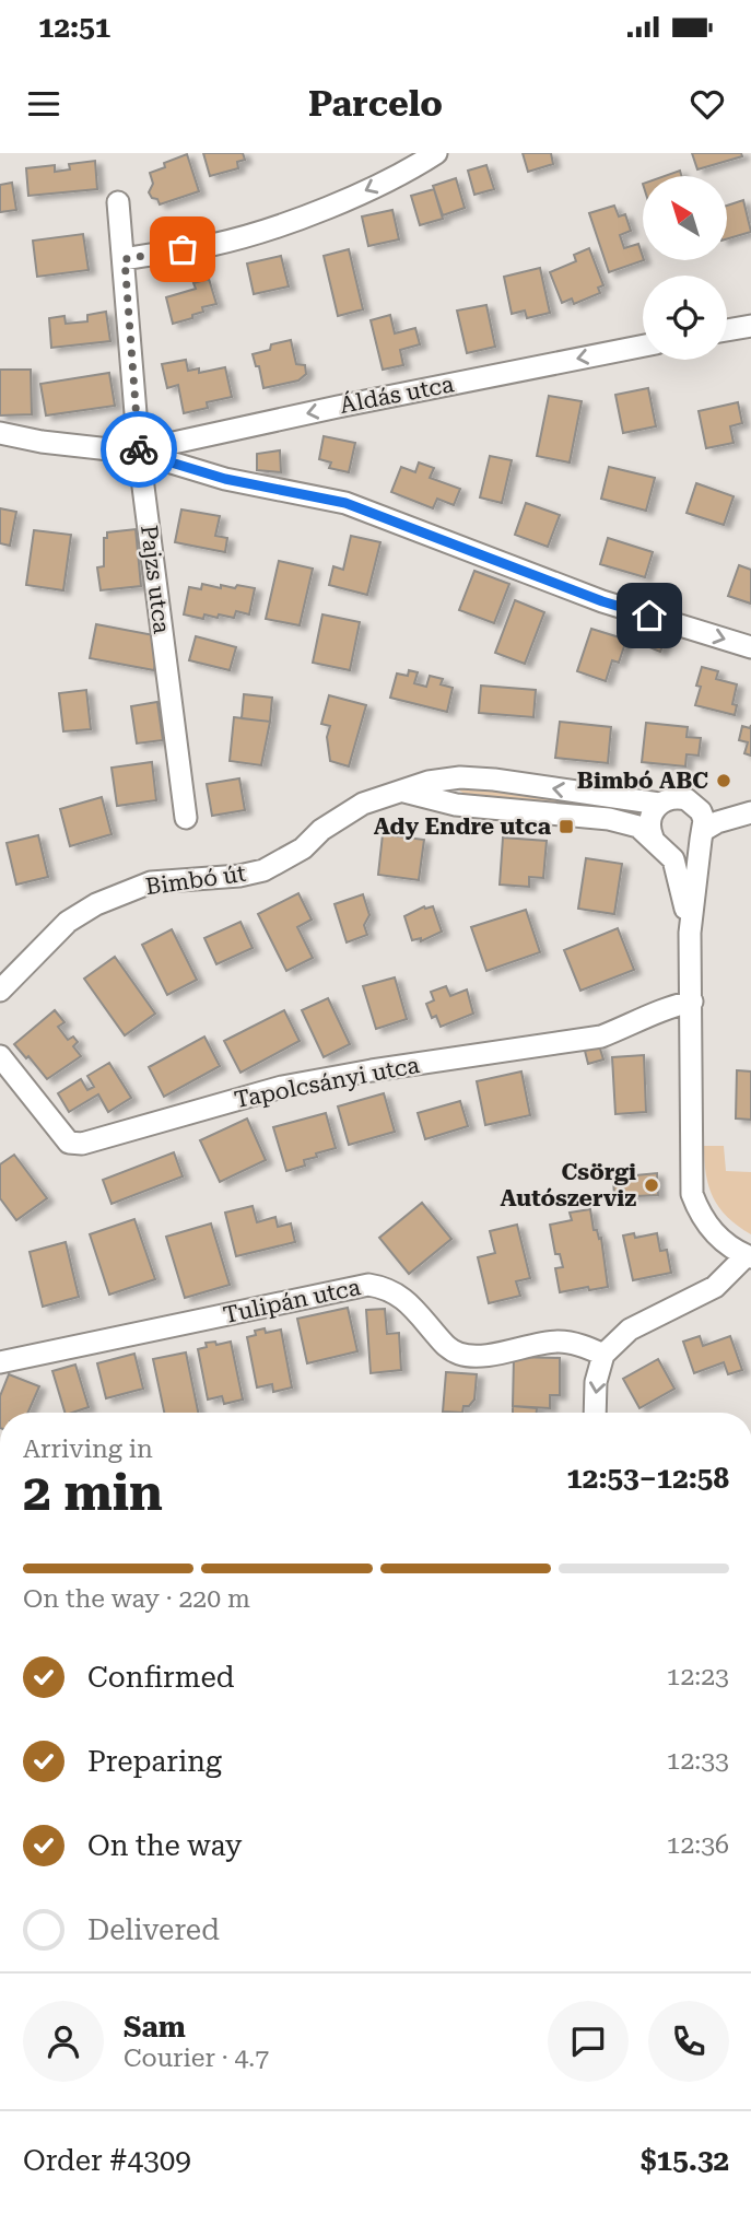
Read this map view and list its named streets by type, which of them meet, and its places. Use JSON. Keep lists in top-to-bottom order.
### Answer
{
  "streets": {
    "street": [
      "Áldás utca",
      "Pajzs utca",
      "Bimbó út",
      "Tapolcsányi utca",
      "Tulipán utca"
    ]
  },
  "crossings": [
    ["Áldás utca", "Pajzs utca"]
  ],
  "one_way": ["Áldás utca"],
  "places": {
    "other": ["Bimbó ABC", "Csörgi Autószerviz"],
    "transit": ["Ady Endre utca"]
  },
  "north": "top left",
  "page": {
    "status": "12:51",
    "header": "Parcelo",
    "heading": ["2 min", "Arriving in", "12:53–12:58"],
    "panel": [
      "Sam",
      "Courier · 4.7",
      "Order #4309",
      "$15.32"
    ],
    "bar": "On the way · 220 m",
    "list": [
      ["Confirmed", "12:23"],
      ["Preparing", "12:33"],
      ["On the way", "12:36"],
      "Delivered"
    ]
  }
}
